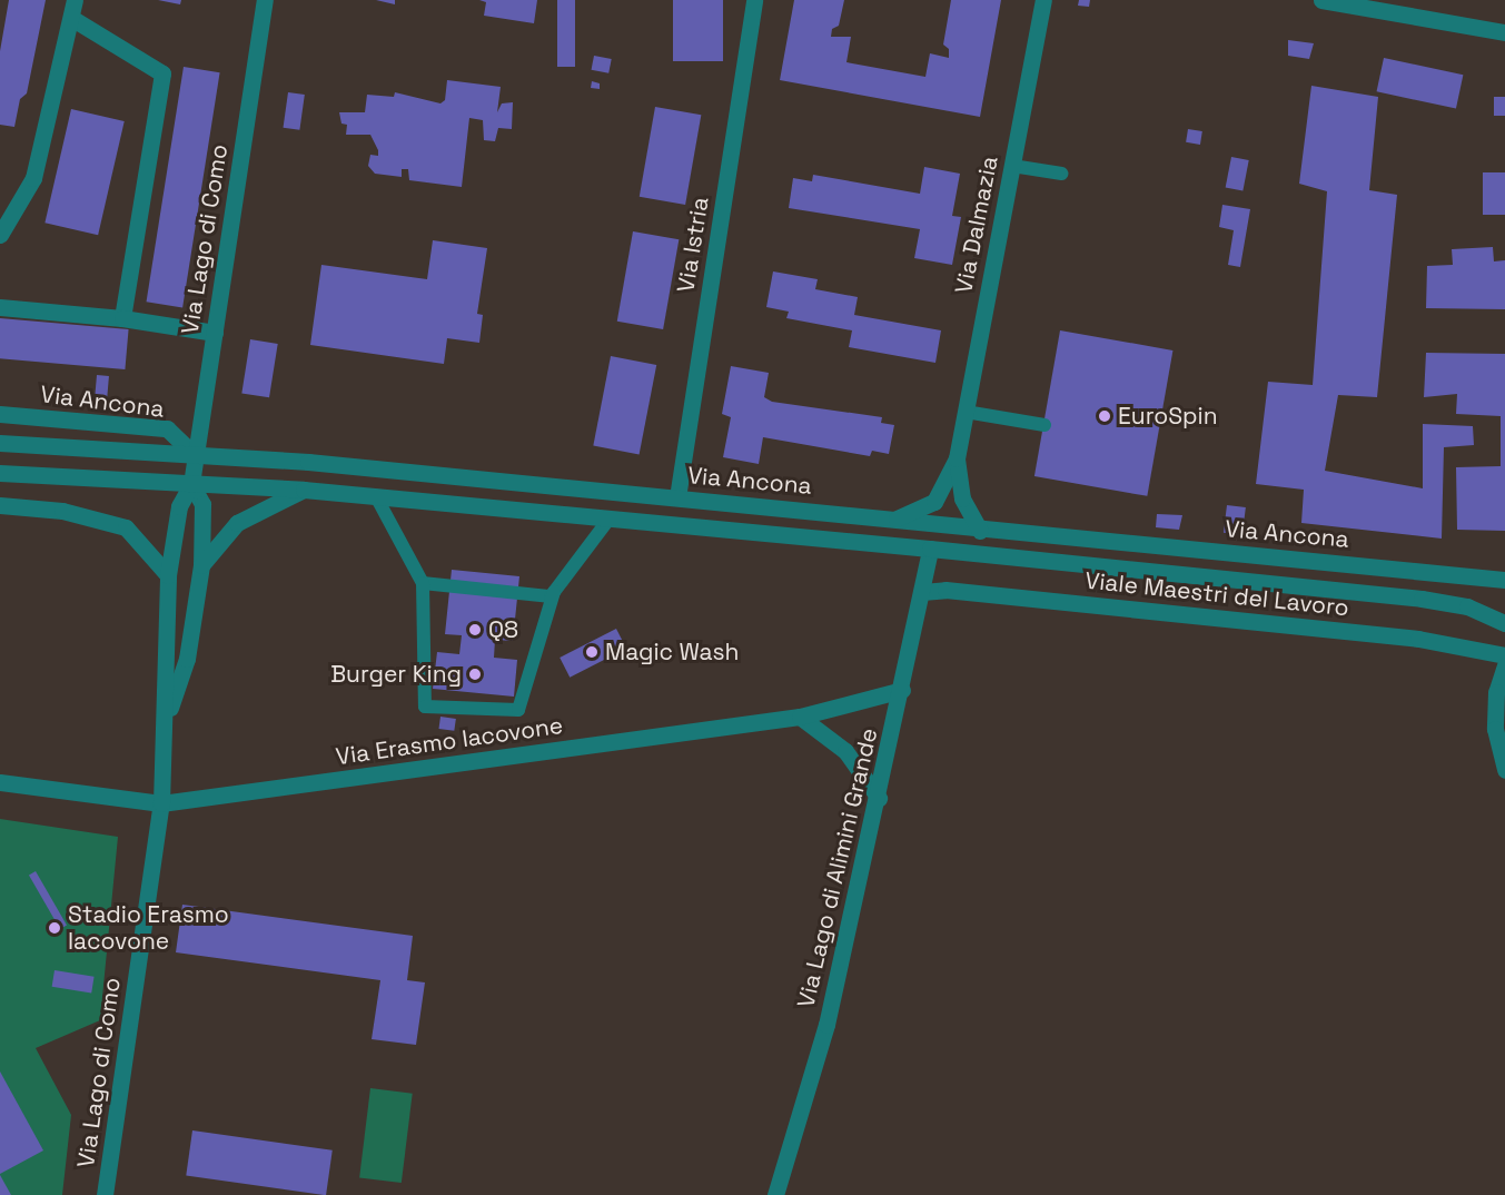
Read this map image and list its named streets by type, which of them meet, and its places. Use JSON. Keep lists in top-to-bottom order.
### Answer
{
  "streets": {
    "street": [
      "Via Dalmazia",
      "Via Lago di Como",
      "Via Istria",
      "Via Ancona",
      "Viale Maestri del Lavoro",
      "Via Erasmo Iacovone",
      "Via Lago di Alimini Grande"
    ]
  },
  "crossings": [
    ["Via Dalmazia", "Via Ancona"],
    ["Via Lago di Como", "Via Ancona"],
    ["Via Lago di Como", "Via Erasmo Iacovone"],
    ["Via Istria", "Via Ancona"],
    ["Viale Maestri del Lavoro", "Via Lago di Alimini Grande"],
    ["Via Erasmo Iacovone", "Via Lago di Alimini Grande"]
  ],
  "places": [
    "EuroSpin",
    "Q8",
    "Magic Wash",
    "Burger King",
    "Stadio Erasmo Iacovone"
  ]
}
